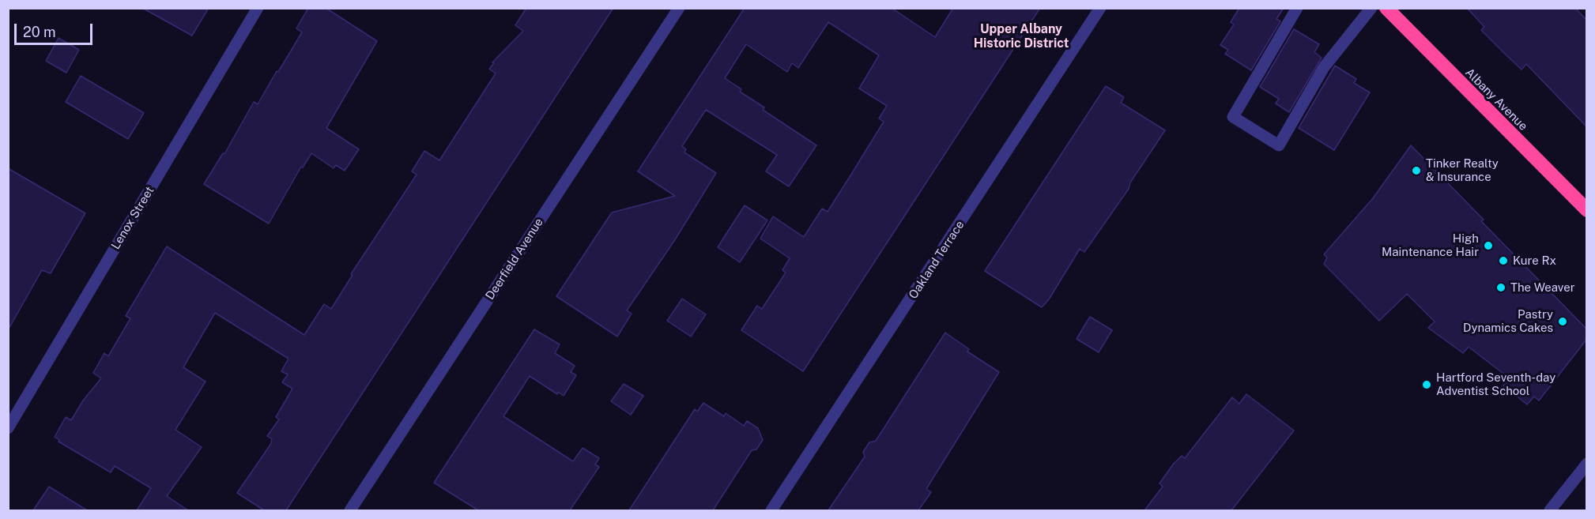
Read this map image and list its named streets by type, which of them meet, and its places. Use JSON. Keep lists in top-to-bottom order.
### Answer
{
  "streets": {
    "highway": ["Albany Avenue"],
    "street": ["Lenox Street", "Deerfield Avenue", "Oakland Terrace"]
  },
  "districts": ["Upper Albany Historic District"],
  "places": [
    "Tinker Realty & Insurance",
    "High Maintenance Hair",
    "Kure Rx",
    "The Weaver",
    "Pastry Dynamics Cakes",
    "Hartford Seventh-day Adventist School"
  ],
  "scale_bar": "20 m"
}
